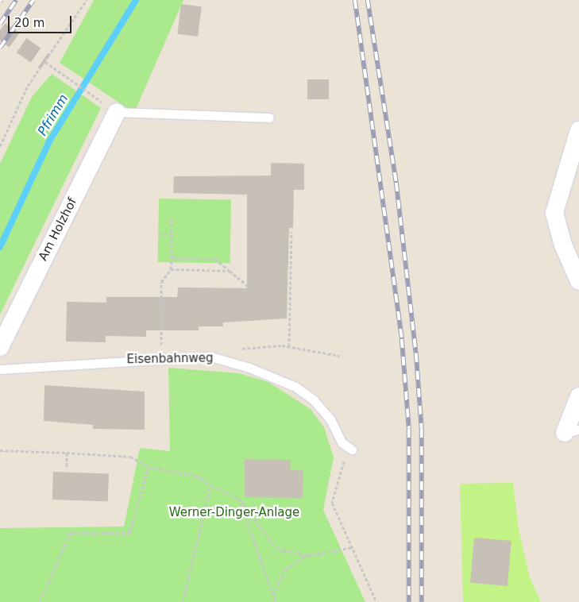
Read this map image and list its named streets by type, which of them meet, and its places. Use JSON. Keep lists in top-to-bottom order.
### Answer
{
  "streets": {
    "street": ["Am Holzhof"],
    "lane": ["Eisenbahnweg"]
  },
  "water": ["Pfrimm"],
  "parks": ["Werner-Dinger-Anlage"],
  "scale_bar": "20 m"
}
